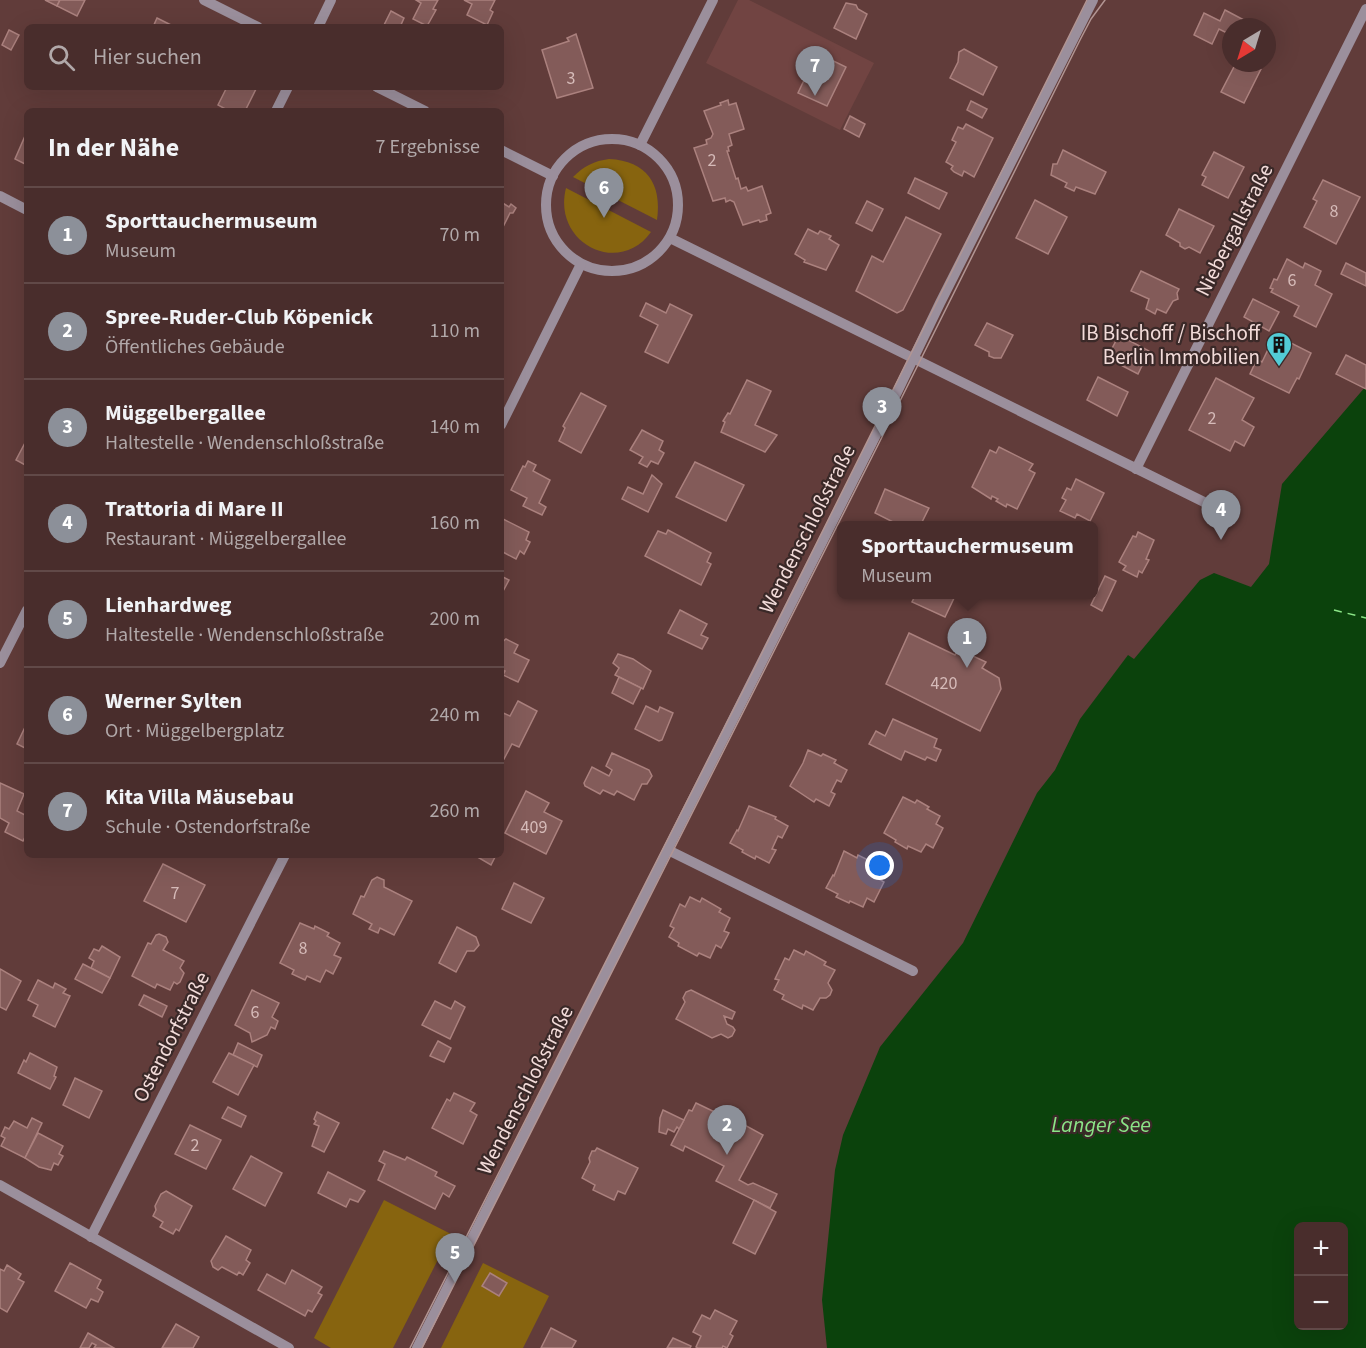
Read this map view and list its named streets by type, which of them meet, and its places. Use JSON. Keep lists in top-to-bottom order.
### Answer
{
  "streets": {
    "street": ["Niebergallstraße", "Wendenschloßstraße", "Ostendorfstraße"]
  },
  "water": ["Langer See"],
  "places": {
    "building": ["IB Bischoff / Bischoff Berlin Immobilien"]
  },
  "house_numbers": [
    "3",
    "2",
    "8",
    "6",
    "2",
    "420",
    "409",
    "7",
    "8",
    "6",
    "2"
  ],
  "north": "bottom left",
  "page": {
    "search": "Hier suchen",
    "pins": [
      "7",
      "6",
      "3",
      "4",
      "1",
      "2",
      "5"
    ],
    "heading": ["In der Nähe", "7 Ergebnisse"],
    "list": [
      {
        "mark": "1",
        "name": "Sporttauchermuseum",
        "note": "Museum",
        "value": "70 m"
      },
      {
        "mark": "2",
        "name": "Spree-Ruder-Club Köpenick",
        "note": "Öffentliches Gebäude",
        "value": "110 m"
      },
      {
        "mark": "3",
        "name": "Müggelbergallee",
        "note": "Haltestelle · Wendenschloßstraße",
        "value": "140 m"
      },
      {
        "mark": "4",
        "name": "Trattoria di Mare II",
        "note": "Restaurant · Müggelbergallee",
        "value": "160 m"
      },
      {
        "mark": "5",
        "name": "Lienhardweg",
        "note": "Haltestelle · Wendenschloßstraße",
        "value": "200 m"
      },
      {
        "mark": "6",
        "name": "Werner Sylten",
        "note": "Ort · Müggelbergplatz",
        "value": "240 m"
      },
      {
        "mark": "7",
        "name": "Kita Villa Mäusebau",
        "note": "Schule · Ostendorfstraße",
        "value": "260 m"
      }
    ],
    "popup": ["Sporttauchermuseum", "Museum"],
    "map_buttons": ["+", "−"]
  }
}
